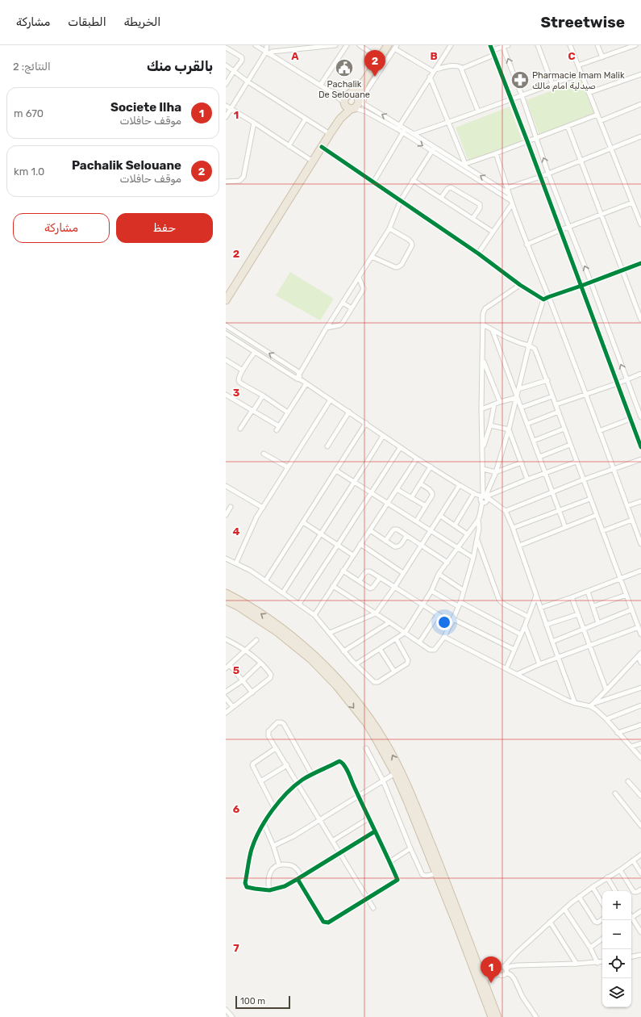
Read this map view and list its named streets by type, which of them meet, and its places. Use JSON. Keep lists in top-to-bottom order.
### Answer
{
  "places": {
    "public building": ["Pachalik De Selouane"],
    "pharmacy": ["Pharmacie Imam Malik صيدلية امام مالك"]
  },
  "scale_bar": "100 m",
  "page": {
    "header": "Streetwise",
    "nav": ["الخريطة", "الطبقات", "مشاركة"],
    "heading": ["بالقرب منك", "النتائج: 2"],
    "pins": ["2", "1"],
    "list": [
      {
        "mark": "1",
        "name": "Societe Ilha",
        "note": "موقف حافلات",
        "value": "670 m"
      },
      {
        "mark": "2",
        "name": "Pachalik Selouane",
        "note": "موقف حافلات",
        "value": "1.0 km"
      }
    ],
    "buttons": ["حفظ", "مشاركة"],
    "map_buttons": ["+", "−"],
    "scale": "100 m"
  },
  "grid": {
    "columns": ["A", "B", "C"],
    "rows": [
      "1",
      "2",
      "3",
      "4",
      "5",
      "6",
      "7"
    ]
  }
}
